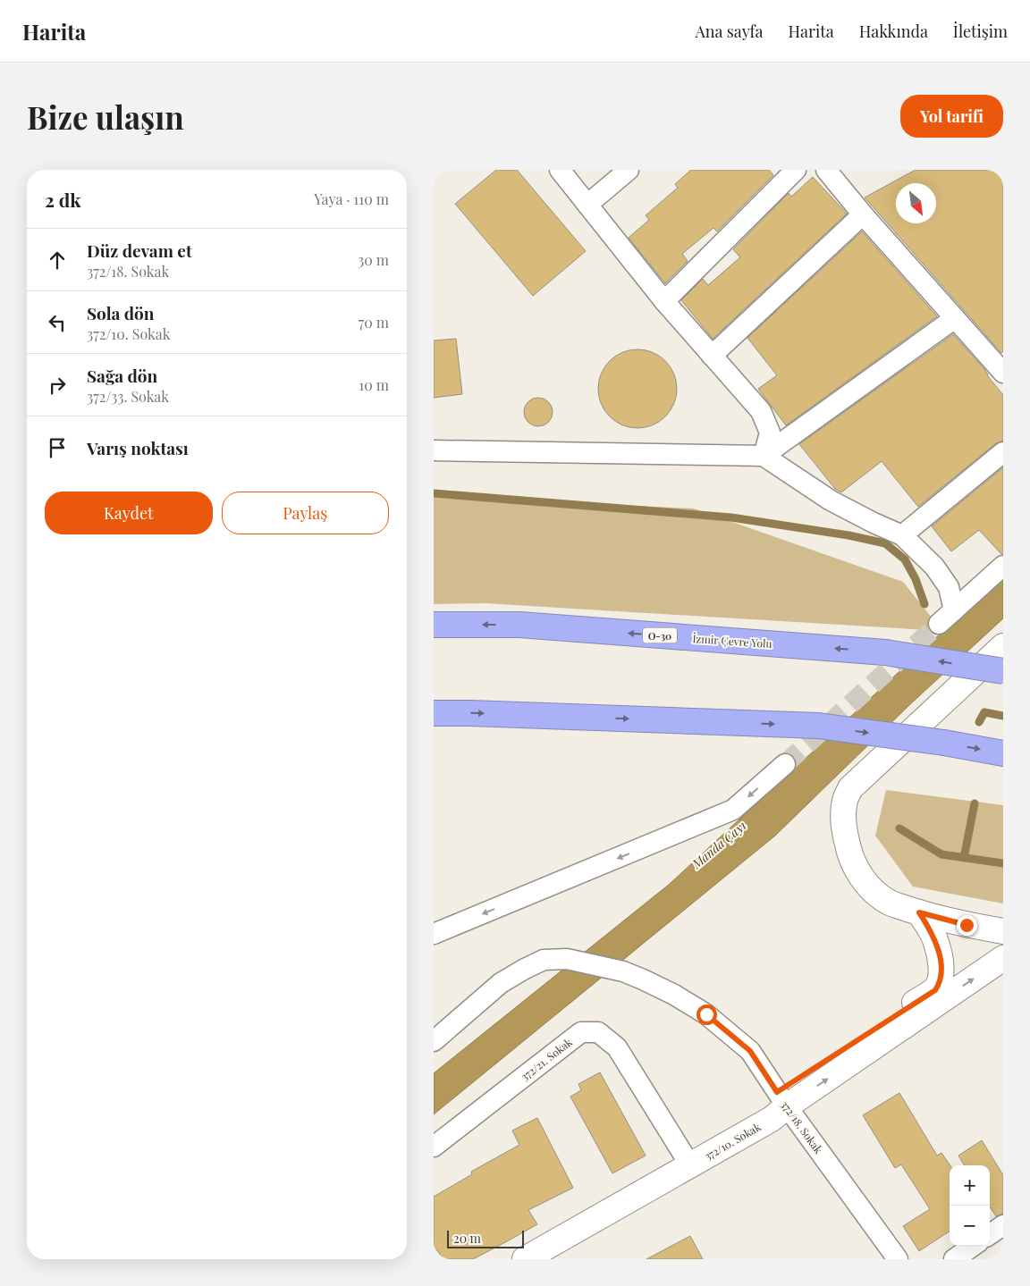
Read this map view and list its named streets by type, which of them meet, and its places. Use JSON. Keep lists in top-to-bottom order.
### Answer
{
  "streets": {
    "highway": ["O-30", "İzmir Çevre Yolu"],
    "street": ["372/21. Sokak", "372/18. Sokak", "372/10. Sokak"]
  },
  "crossings": [
    ["372/21. Sokak", "372/10. Sokak"],
    ["372/18. Sokak", "372/10. Sokak"]
  ],
  "water": ["Manda Çayı"],
  "scale_bar": "20 m",
  "north": "bottom right",
  "page": {
    "header": "Harita",
    "nav": [
      "Ana sayfa",
      "Harita",
      "Hakkında",
      "İletişim"
    ],
    "buttons": [
      "Yol tarifi",
      ["Kaydet", "Paylaş"]
    ],
    "title": "Bize ulaşın",
    "heading": ["2 dk", "Yaya · 110 m"],
    "list": [
      ["Düz devam et", "372/18. Sokak", "30 m"],
      ["Sola dön", "372/10. Sokak", "70 m"],
      ["Sağa dön", "372/33. Sokak", "10 m"],
      "Varış noktası"
    ],
    "map_buttons": ["+", "−"],
    "scale": "20 m"
  }
}
